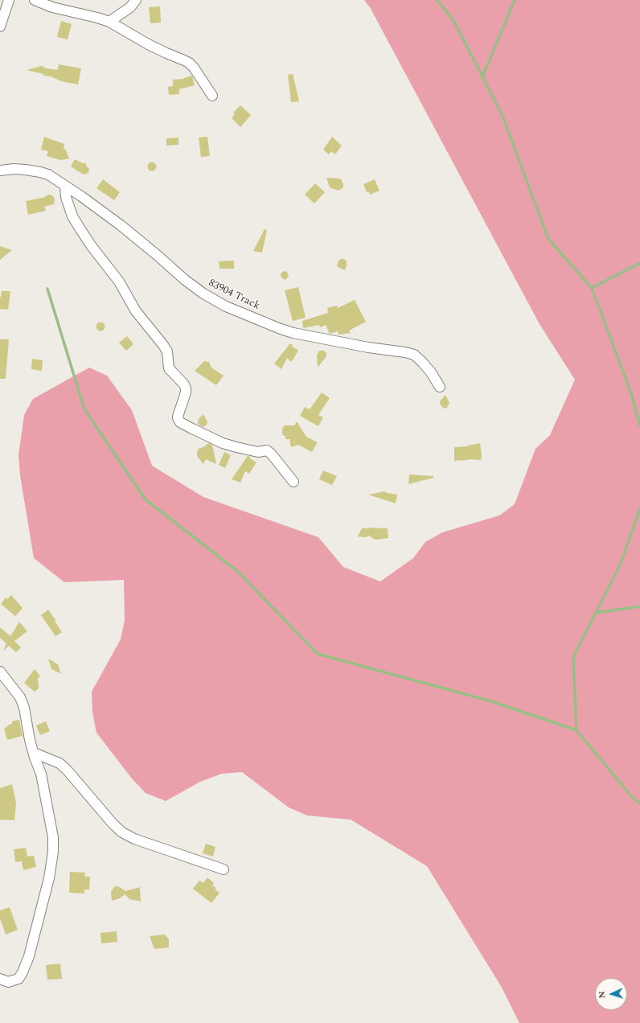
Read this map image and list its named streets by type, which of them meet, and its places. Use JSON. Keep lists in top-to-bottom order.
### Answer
{
  "streets": {
    "street": ["83904 Track"]
  },
  "north": "left"
}
